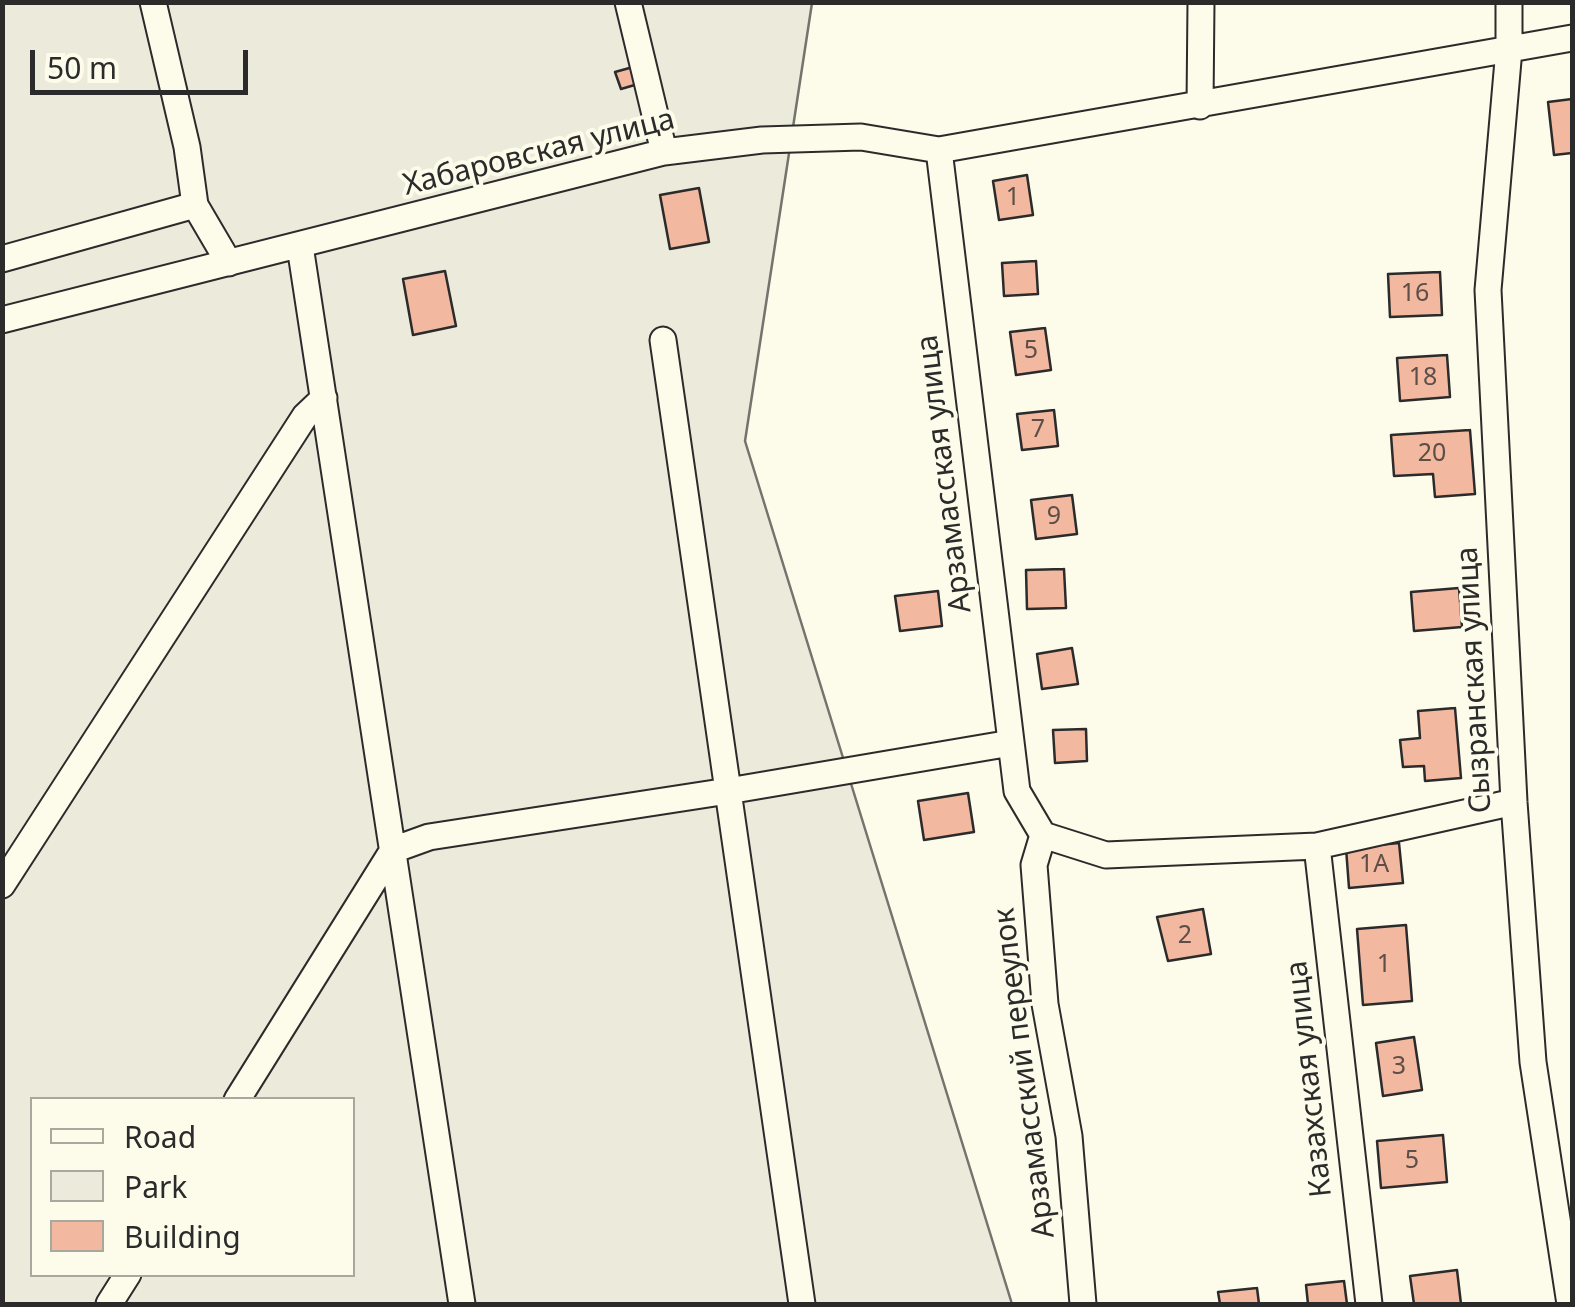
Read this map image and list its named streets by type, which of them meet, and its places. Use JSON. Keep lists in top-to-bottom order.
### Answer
{
  "streets": {
    "street": [
      "Хабаровская улица",
      "Арзамасская улица",
      "Сызранская улица",
      "Арзамасский переулок",
      "Казахская улица"
    ]
  },
  "crossings": [
    ["Хабаровская улица", "Арзамасская улица"],
    ["Хабаровская улица", "Сызранская улица"],
    ["Арзамасская улица", "Арзамасский переулок"]
  ],
  "house_numbers": [
    "1",
    "16",
    "5",
    "18",
    "7",
    "20",
    "9",
    "1А",
    "2",
    "1",
    "3",
    "5"
  ],
  "legend": ["Road", "Park", "Building"],
  "scale_bar": "50 m"
}
